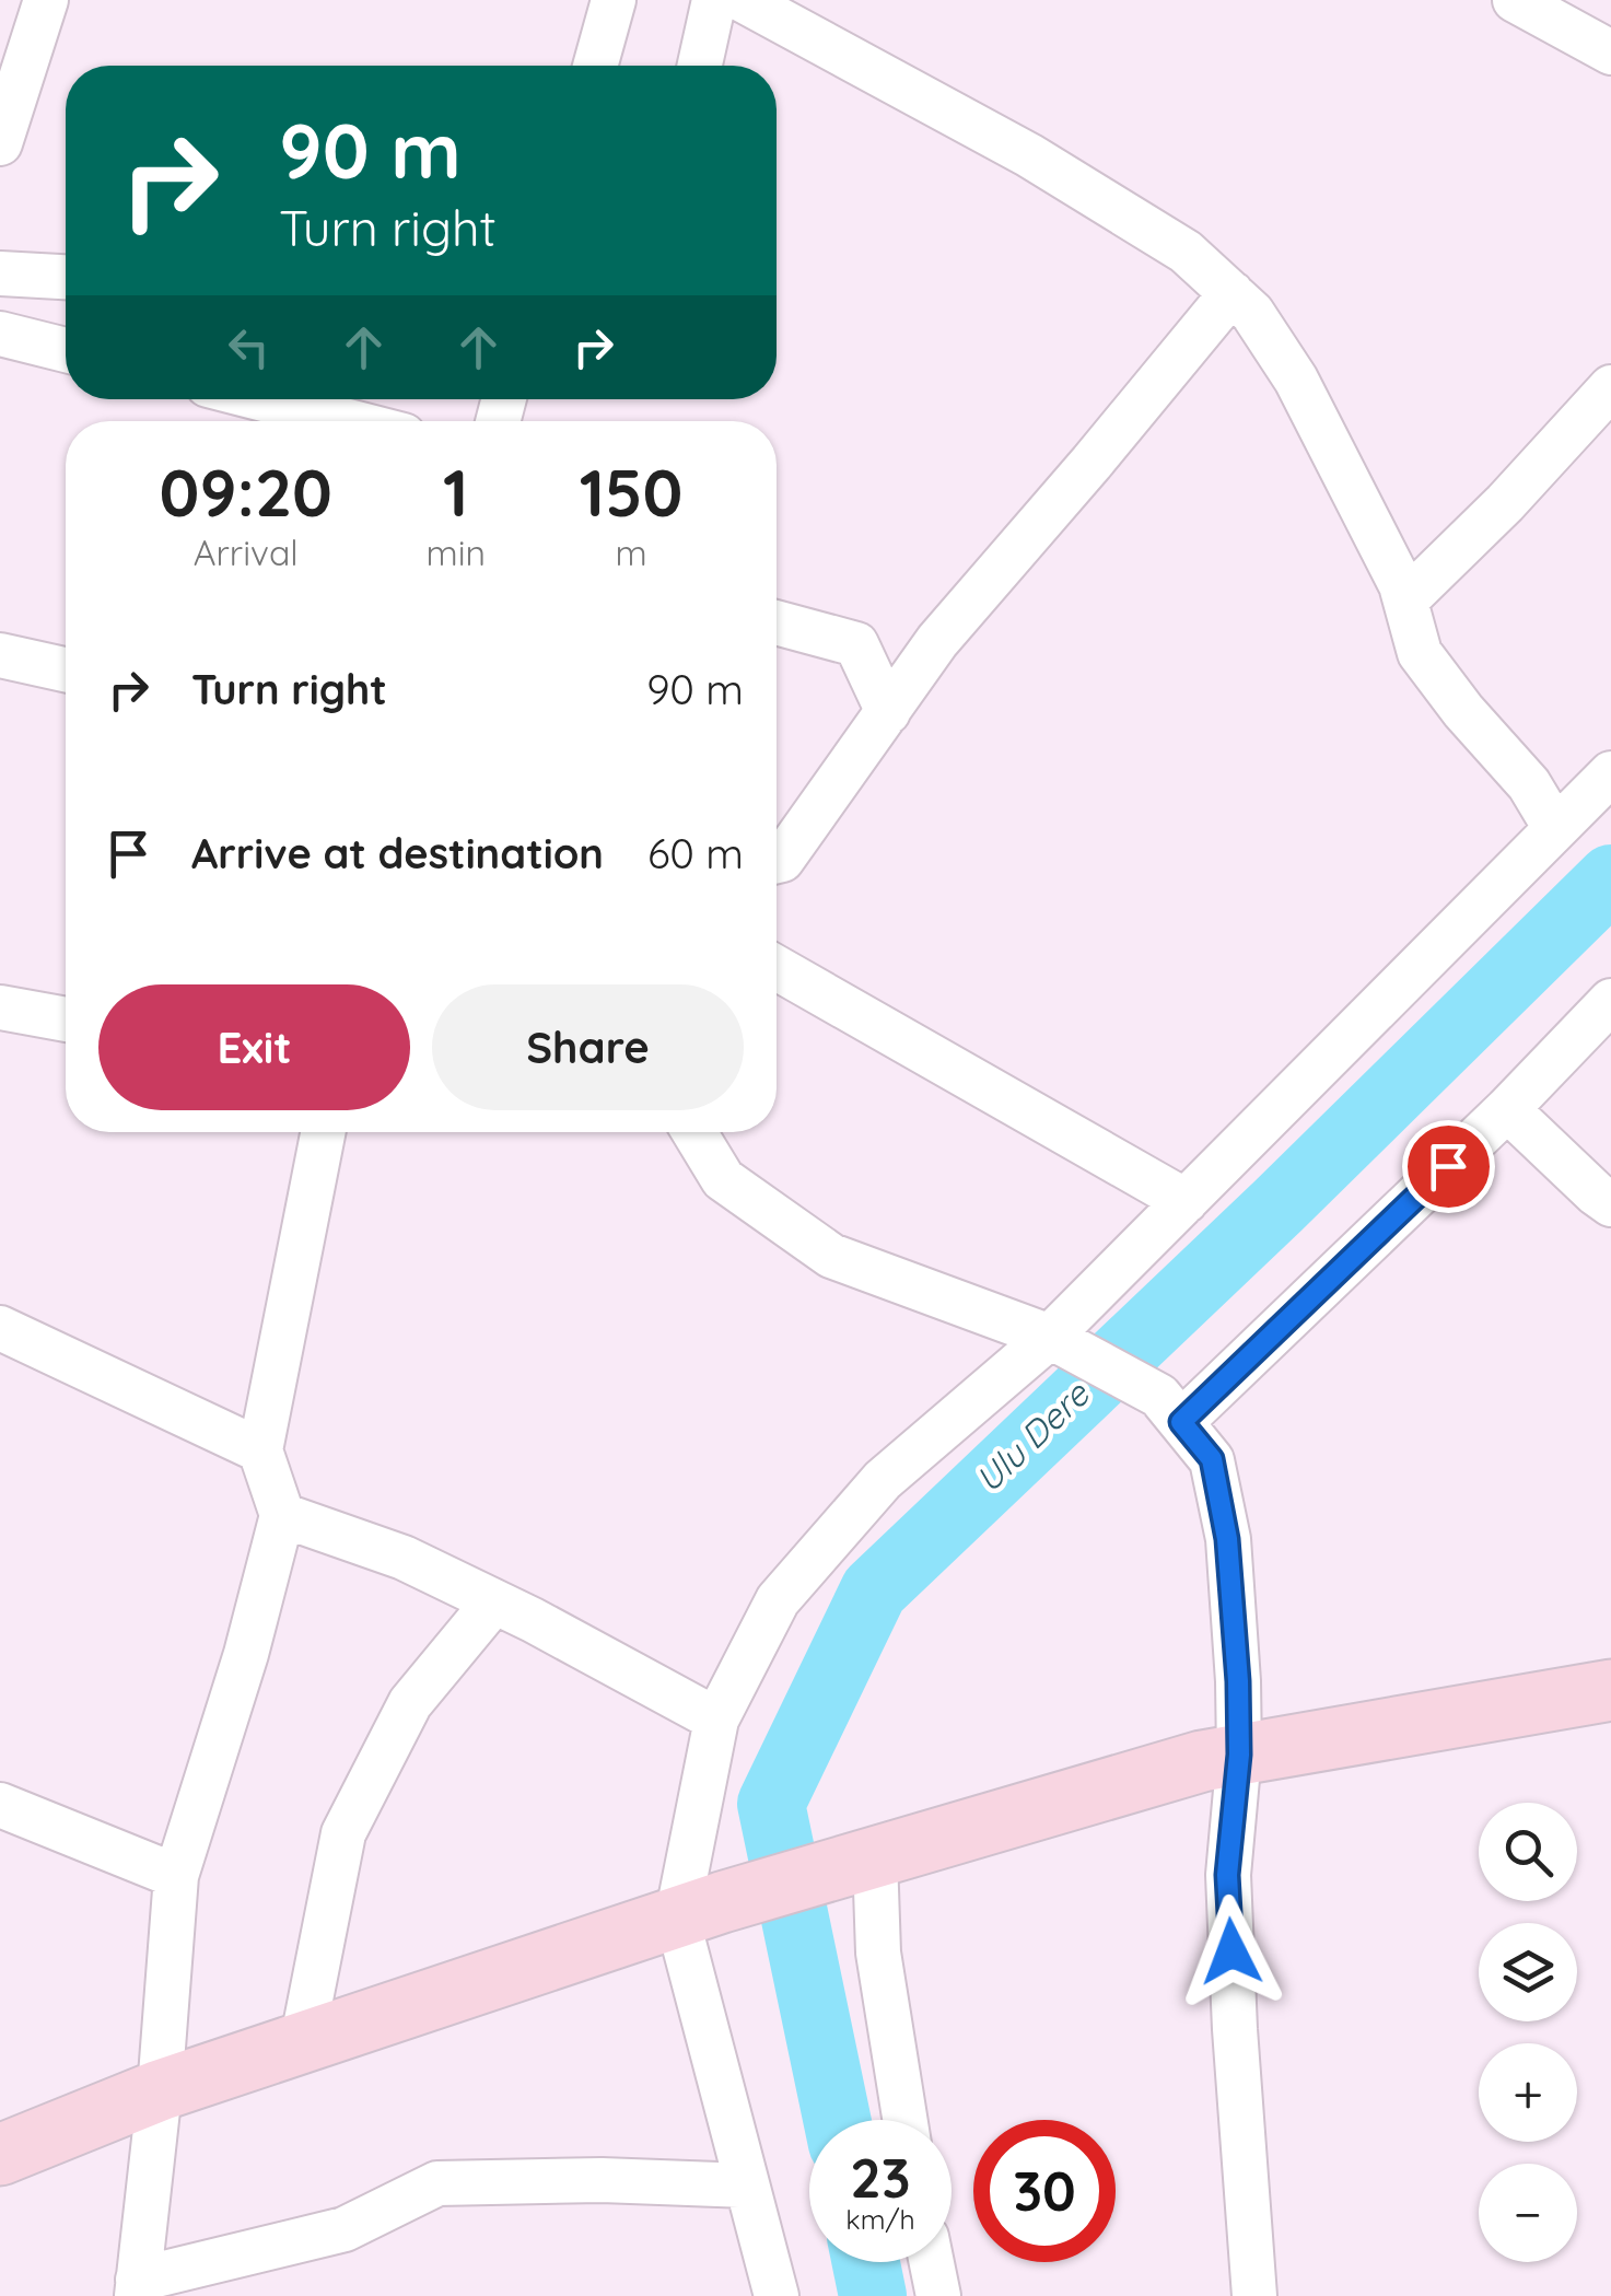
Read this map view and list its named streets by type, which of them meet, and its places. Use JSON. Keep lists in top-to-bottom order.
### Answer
{
  "water": ["Ulu Dere"],
  "page": {
    "turn": ["90 m", "Turn right"],
    "eta": [
      "09:20",
      "Arrival",
      "1",
      "min",
      "150",
      "m"
    ],
    "list": [
      {
        "name": "Turn right",
        "value": "90 m"
      },
      {
        "name": "Arrive at destination",
        "value": "60 m"
      }
    ],
    "buttons": ["Exit", "Share"],
    "map_buttons": ["+", "−"],
    "speed": "23 km/h",
    "limit": "30"
  }
}
